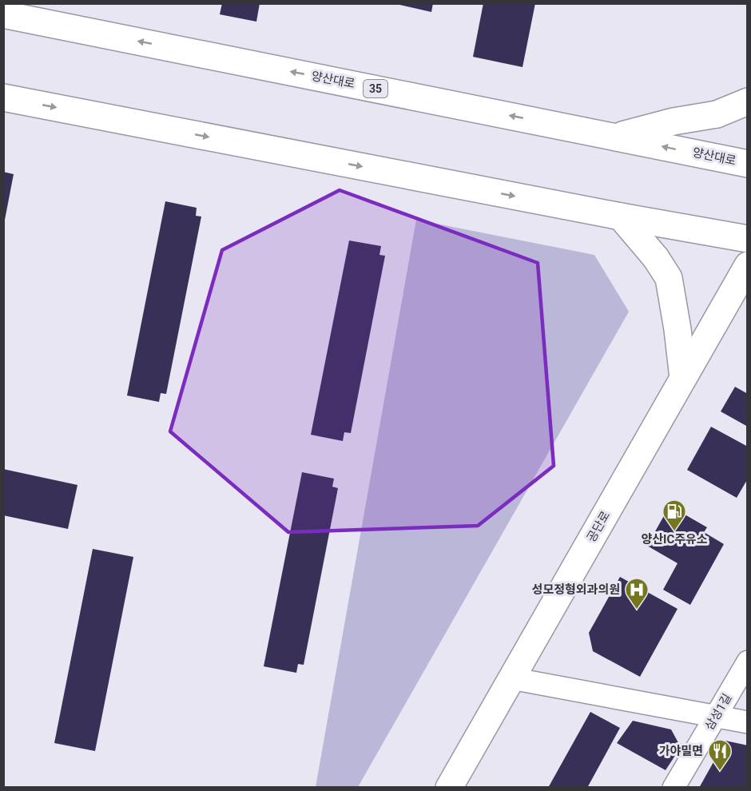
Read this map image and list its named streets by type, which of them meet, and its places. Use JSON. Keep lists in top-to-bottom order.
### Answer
{
  "streets": {
    "main road": ["양산대로", "35", "공단로"],
    "street": ["삼성1길"]
  },
  "places": {
    "fuel station": ["양산IC주유소"],
    "hospital": ["성모정형외과의원"],
    "restaurant": ["가야밀면"]
  }
}
